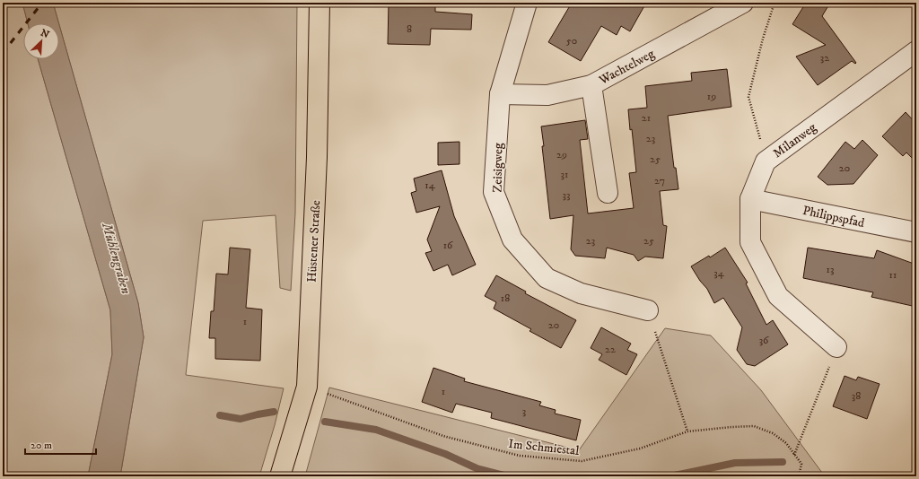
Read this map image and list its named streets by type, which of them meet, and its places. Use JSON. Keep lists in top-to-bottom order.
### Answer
{
  "streets": {
    "main road": ["Hüstener Straße"],
    "street": [
      "Wachtelweg",
      "Milanweg",
      "Zeisigweg",
      "Philippspfad"
    ],
    "path": ["Im Schmiestal"]
  },
  "crossings": [
    ["Wachtelweg", "Zeisigweg"],
    ["Milanweg", "Philippspfad"],
    ["Hüstener Straße", "Im Schmiestal"]
  ],
  "water": ["Mühlengraben"],
  "house_numbers": [
    "8",
    "50",
    "32",
    "19",
    "21",
    "23",
    "29",
    "25",
    "20",
    "31",
    "27",
    "14",
    "33",
    "23",
    "25",
    "16",
    "13",
    "34",
    "11",
    "18",
    "1",
    "20",
    "36",
    "22",
    "1",
    "38",
    "3"
  ],
  "scale_bar": "20 m",
  "north": "top right"
}
